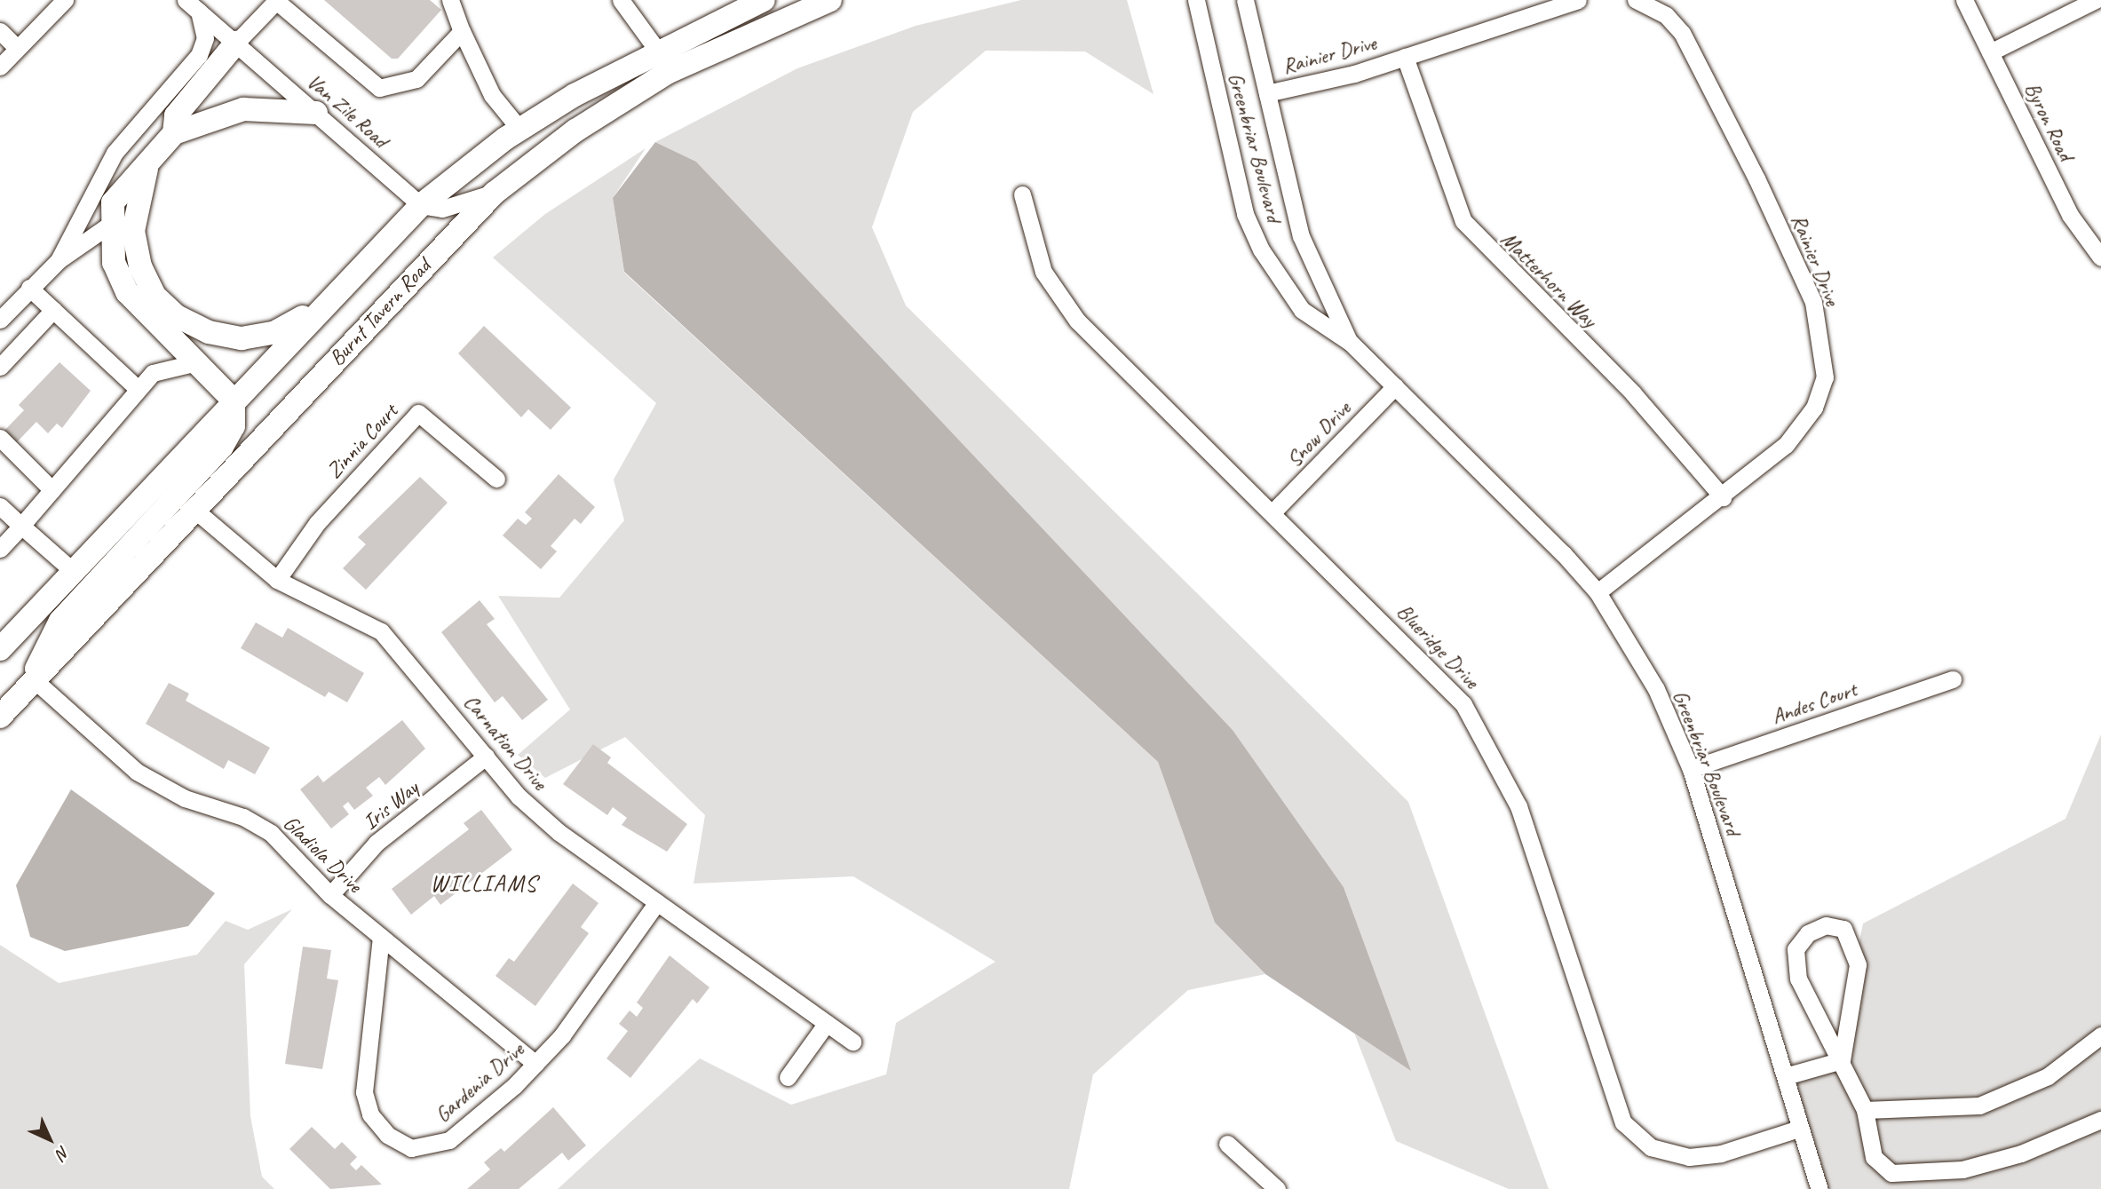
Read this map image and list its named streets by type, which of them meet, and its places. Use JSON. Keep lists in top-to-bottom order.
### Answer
{
  "streets": {
    "main road": ["Burnt Tavern Road"],
    "street": [
      "Rainier Drive",
      "Van Zile Road",
      "Byron Road",
      "Greenbriar Boulevard",
      "Matterhorn Way",
      "Snow Drive",
      "Zinnia Court",
      "Blueridge Drive",
      "Andes Court",
      "Carnation Drive",
      "Iris Way",
      "Gladiola Drive",
      "Gardenia Drive"
    ]
  },
  "crossings": [
    ["Rainier Drive", "Greenbriar Boulevard"],
    ["Rainier Drive", "Matterhorn Way"],
    ["Van Zile Road", "Burnt Tavern Road"],
    ["Greenbriar Boulevard", "Snow Drive"],
    ["Greenbriar Boulevard", "Blueridge Drive"],
    ["Greenbriar Boulevard", "Andes Court"],
    ["Burnt Tavern Road", "Carnation Drive"],
    ["Burnt Tavern Road", "Gladiola Drive"],
    ["Snow Drive", "Blueridge Drive"],
    ["Zinnia Court", "Carnation Drive"],
    ["Carnation Drive", "Iris Way"],
    ["Carnation Drive", "Gardenia Drive"],
    ["Iris Way", "Gladiola Drive"],
    ["Gladiola Drive", "Gardenia Drive"]
  ],
  "districts": ["WILLIAMS"],
  "north": "bottom right"
}
